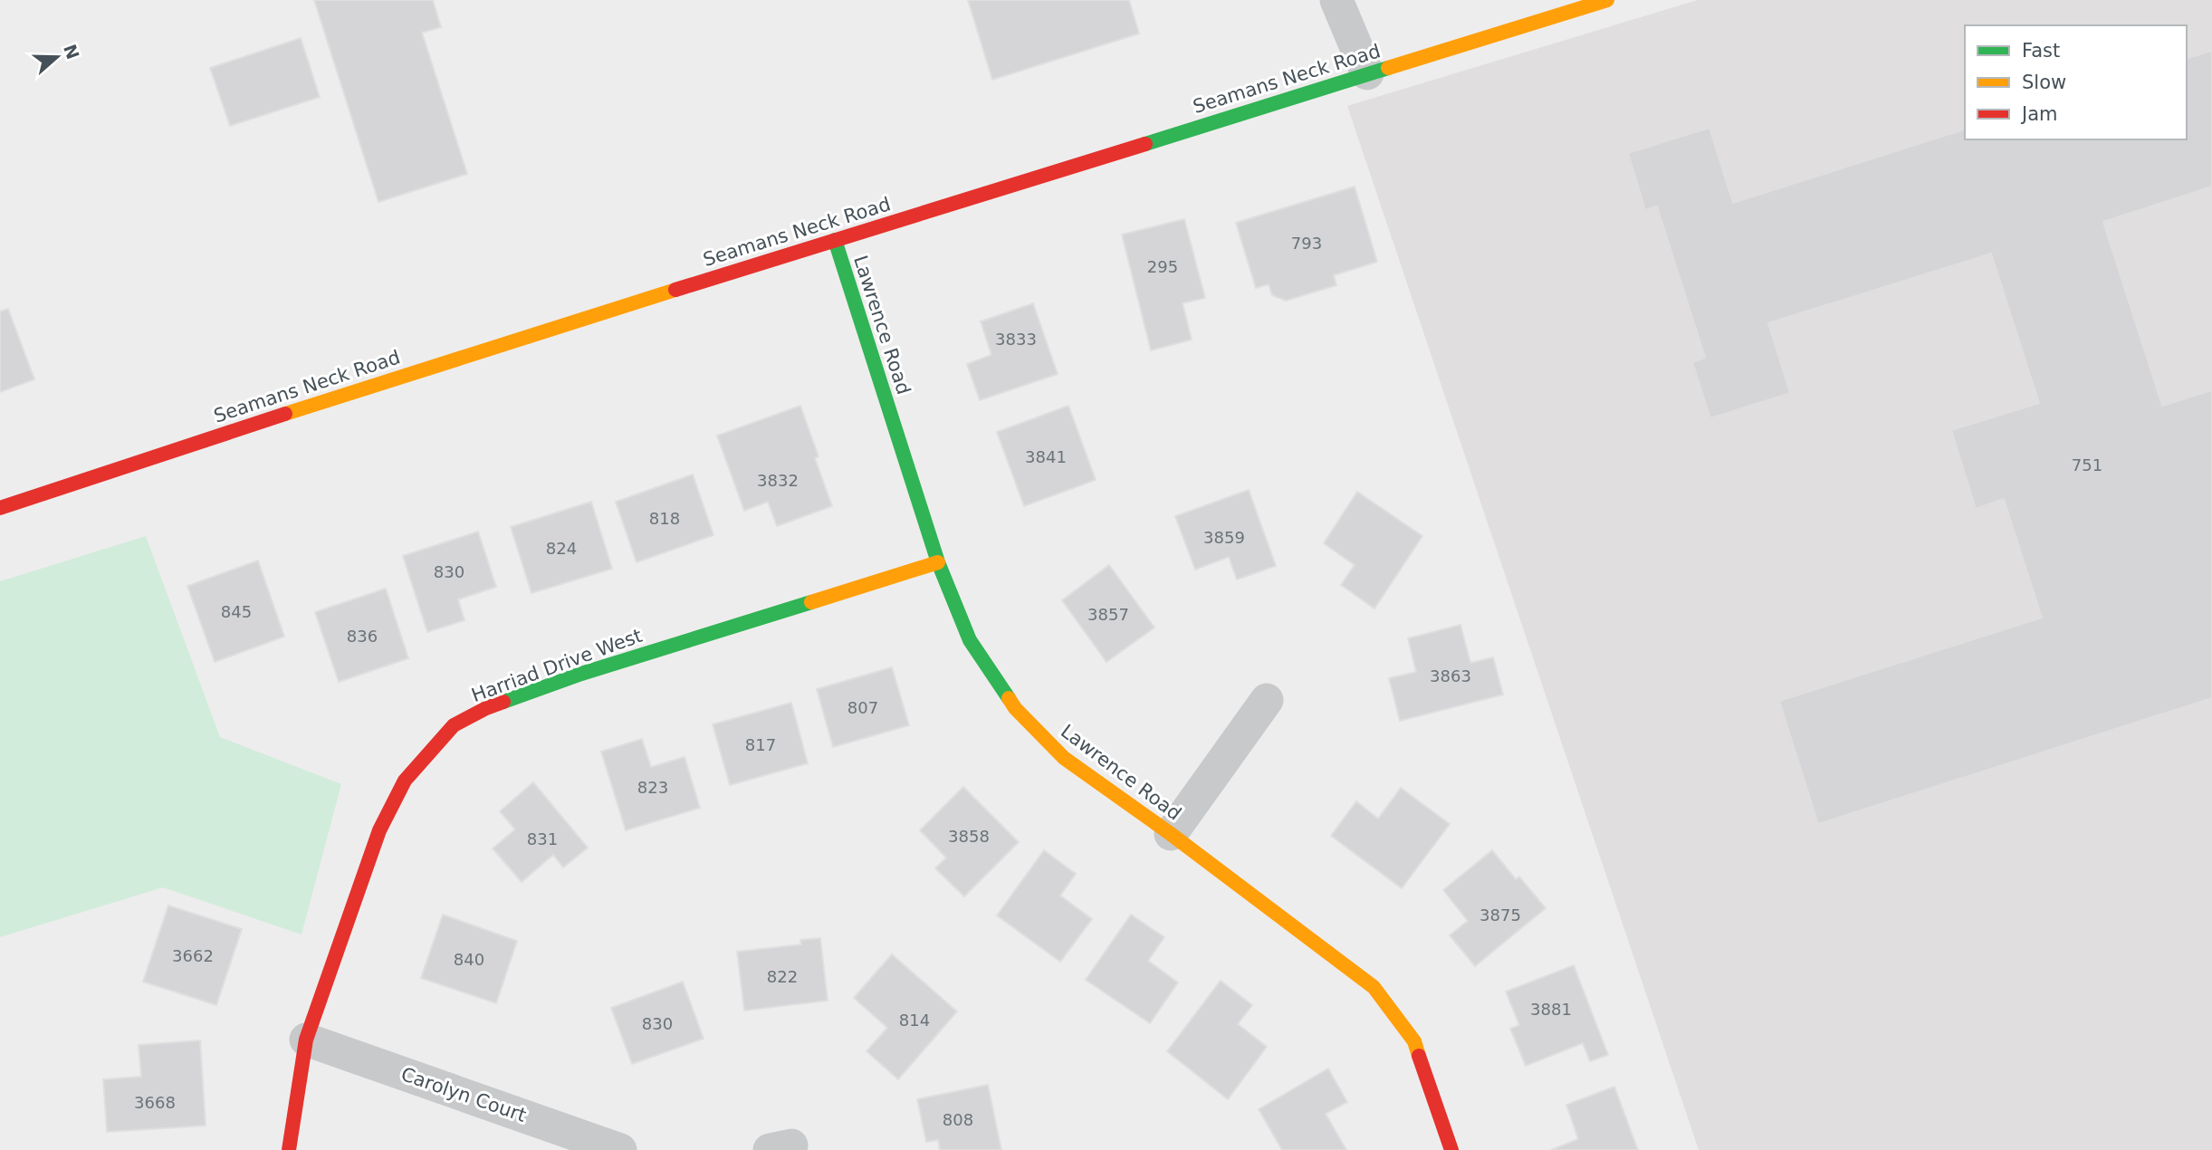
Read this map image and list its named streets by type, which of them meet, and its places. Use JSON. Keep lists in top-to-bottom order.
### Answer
{
  "streets": {
    "street": [
      "Seamans Neck Road",
      "Lawrence Road",
      "Harriad Drive West",
      "Carolyn Court"
    ]
  },
  "crossings": [
    ["Seamans Neck Road", "Lawrence Road"],
    ["Lawrence Road", "Harriad Drive West"],
    ["Harriad Drive West", "Carolyn Court"]
  ],
  "house_numbers": [
    "793",
    "295",
    "3833",
    "3841",
    "751",
    "3832",
    "818",
    "3859",
    "824",
    "830",
    "845",
    "3857",
    "836",
    "3863",
    "807",
    "817",
    "823",
    "3858",
    "831",
    "3875",
    "3662",
    "840",
    "822",
    "3881",
    "814",
    "830",
    "3668",
    "808"
  ],
  "legend": ["Fast", "Slow", "Jam"],
  "north": "right"
}
